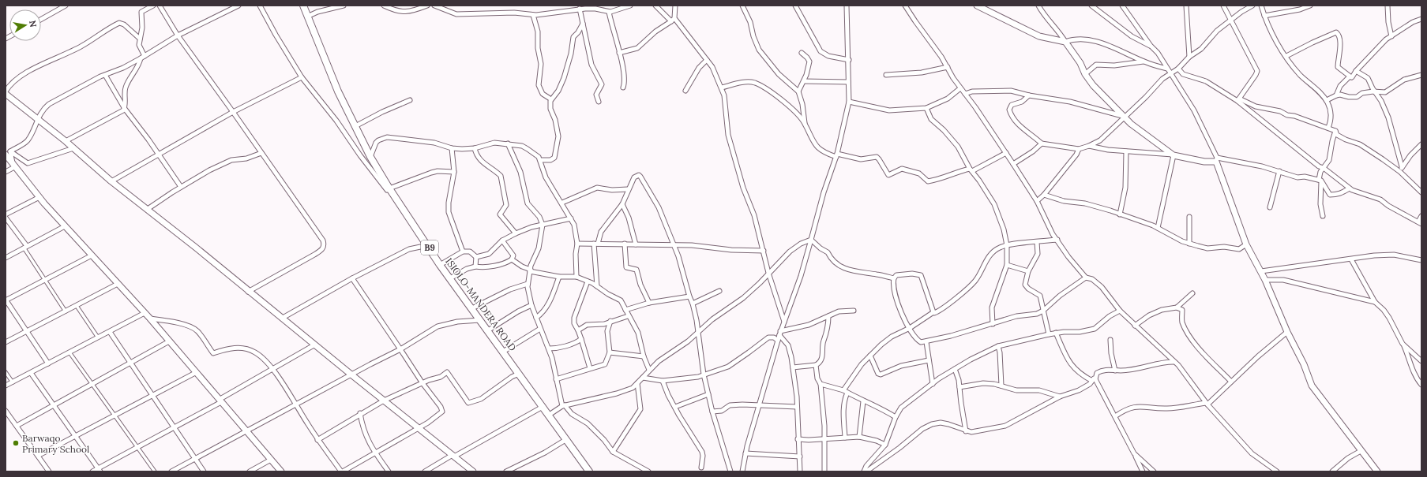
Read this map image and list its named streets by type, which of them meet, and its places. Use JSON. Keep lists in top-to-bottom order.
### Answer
{
  "streets": {
    "highway": ["B9", "ISIOLO-MANDERA ROAD"]
  },
  "places": ["Barwaqo Primary School"],
  "north": "right"
}
